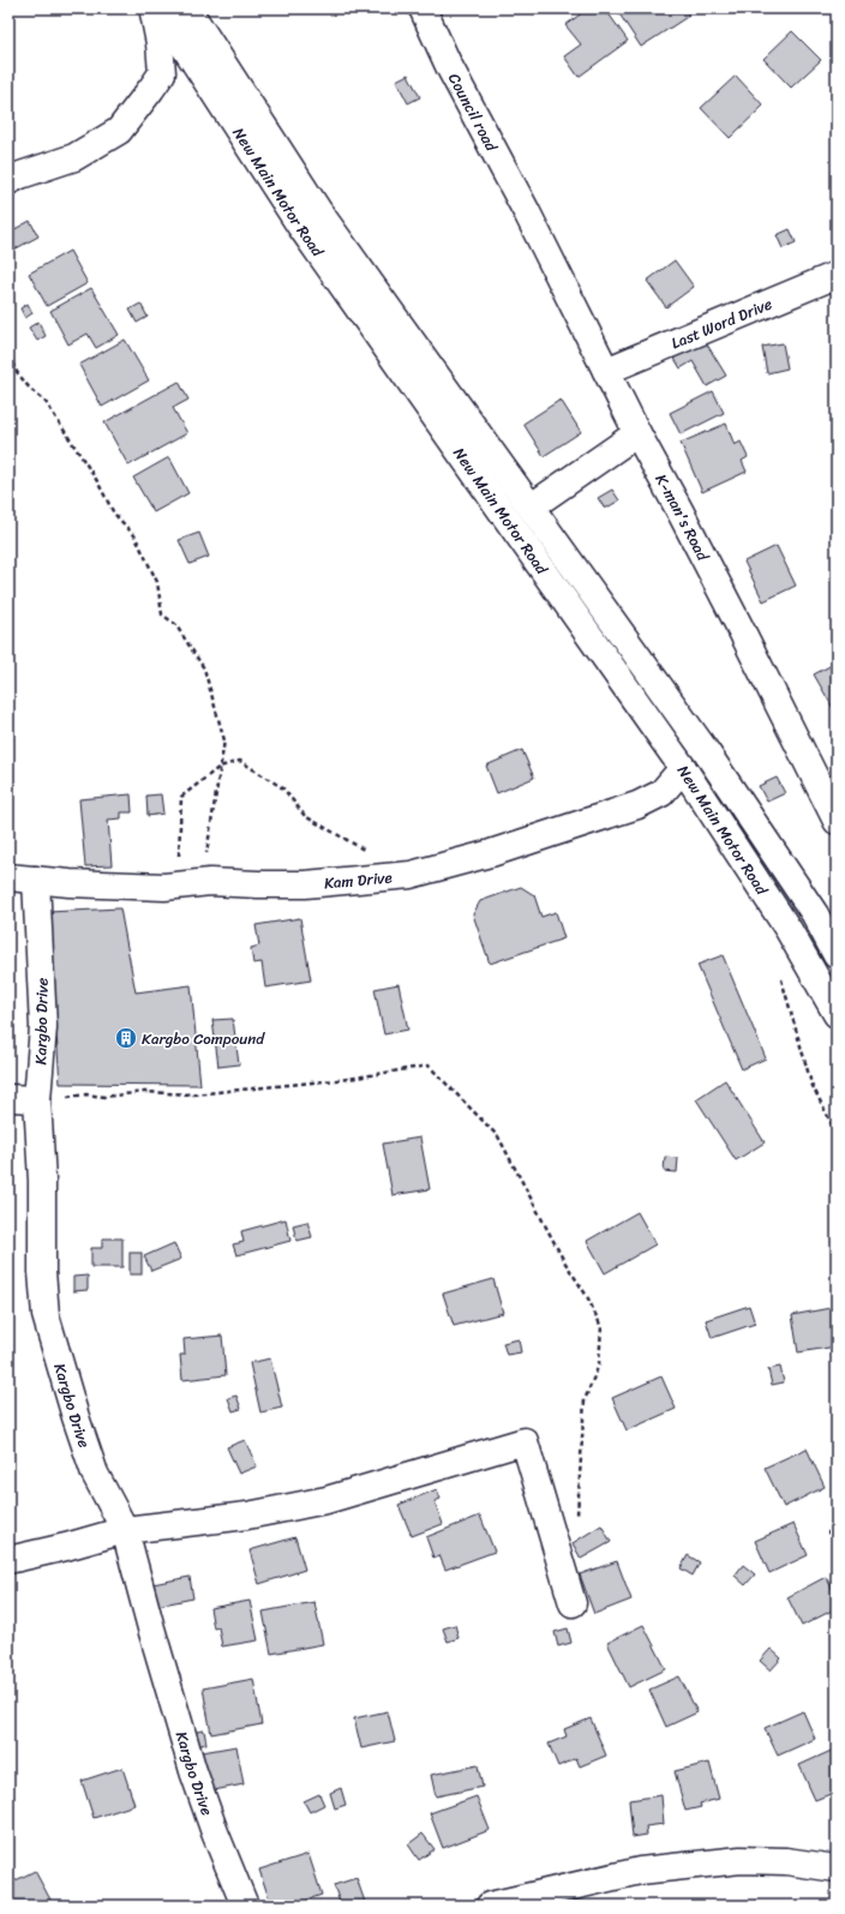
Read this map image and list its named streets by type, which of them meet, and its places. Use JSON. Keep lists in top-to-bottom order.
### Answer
{
  "streets": {
    "main road": [
      "Council road",
      "New Main Motor Road",
      "Last Word Drive",
      "K-man's Road",
      "Kam Drive",
      "Kargbo Drive"
    ]
  },
  "crossings": [
    ["Council road", "K-man's Road"],
    ["New Main Motor Road", "Kam Drive"],
    ["Last Word Drive", "K-man's Road"],
    ["Kam Drive", "Kargbo Drive"]
  ],
  "places": {
    "building": ["Kargbo Compound"]
  }
}
